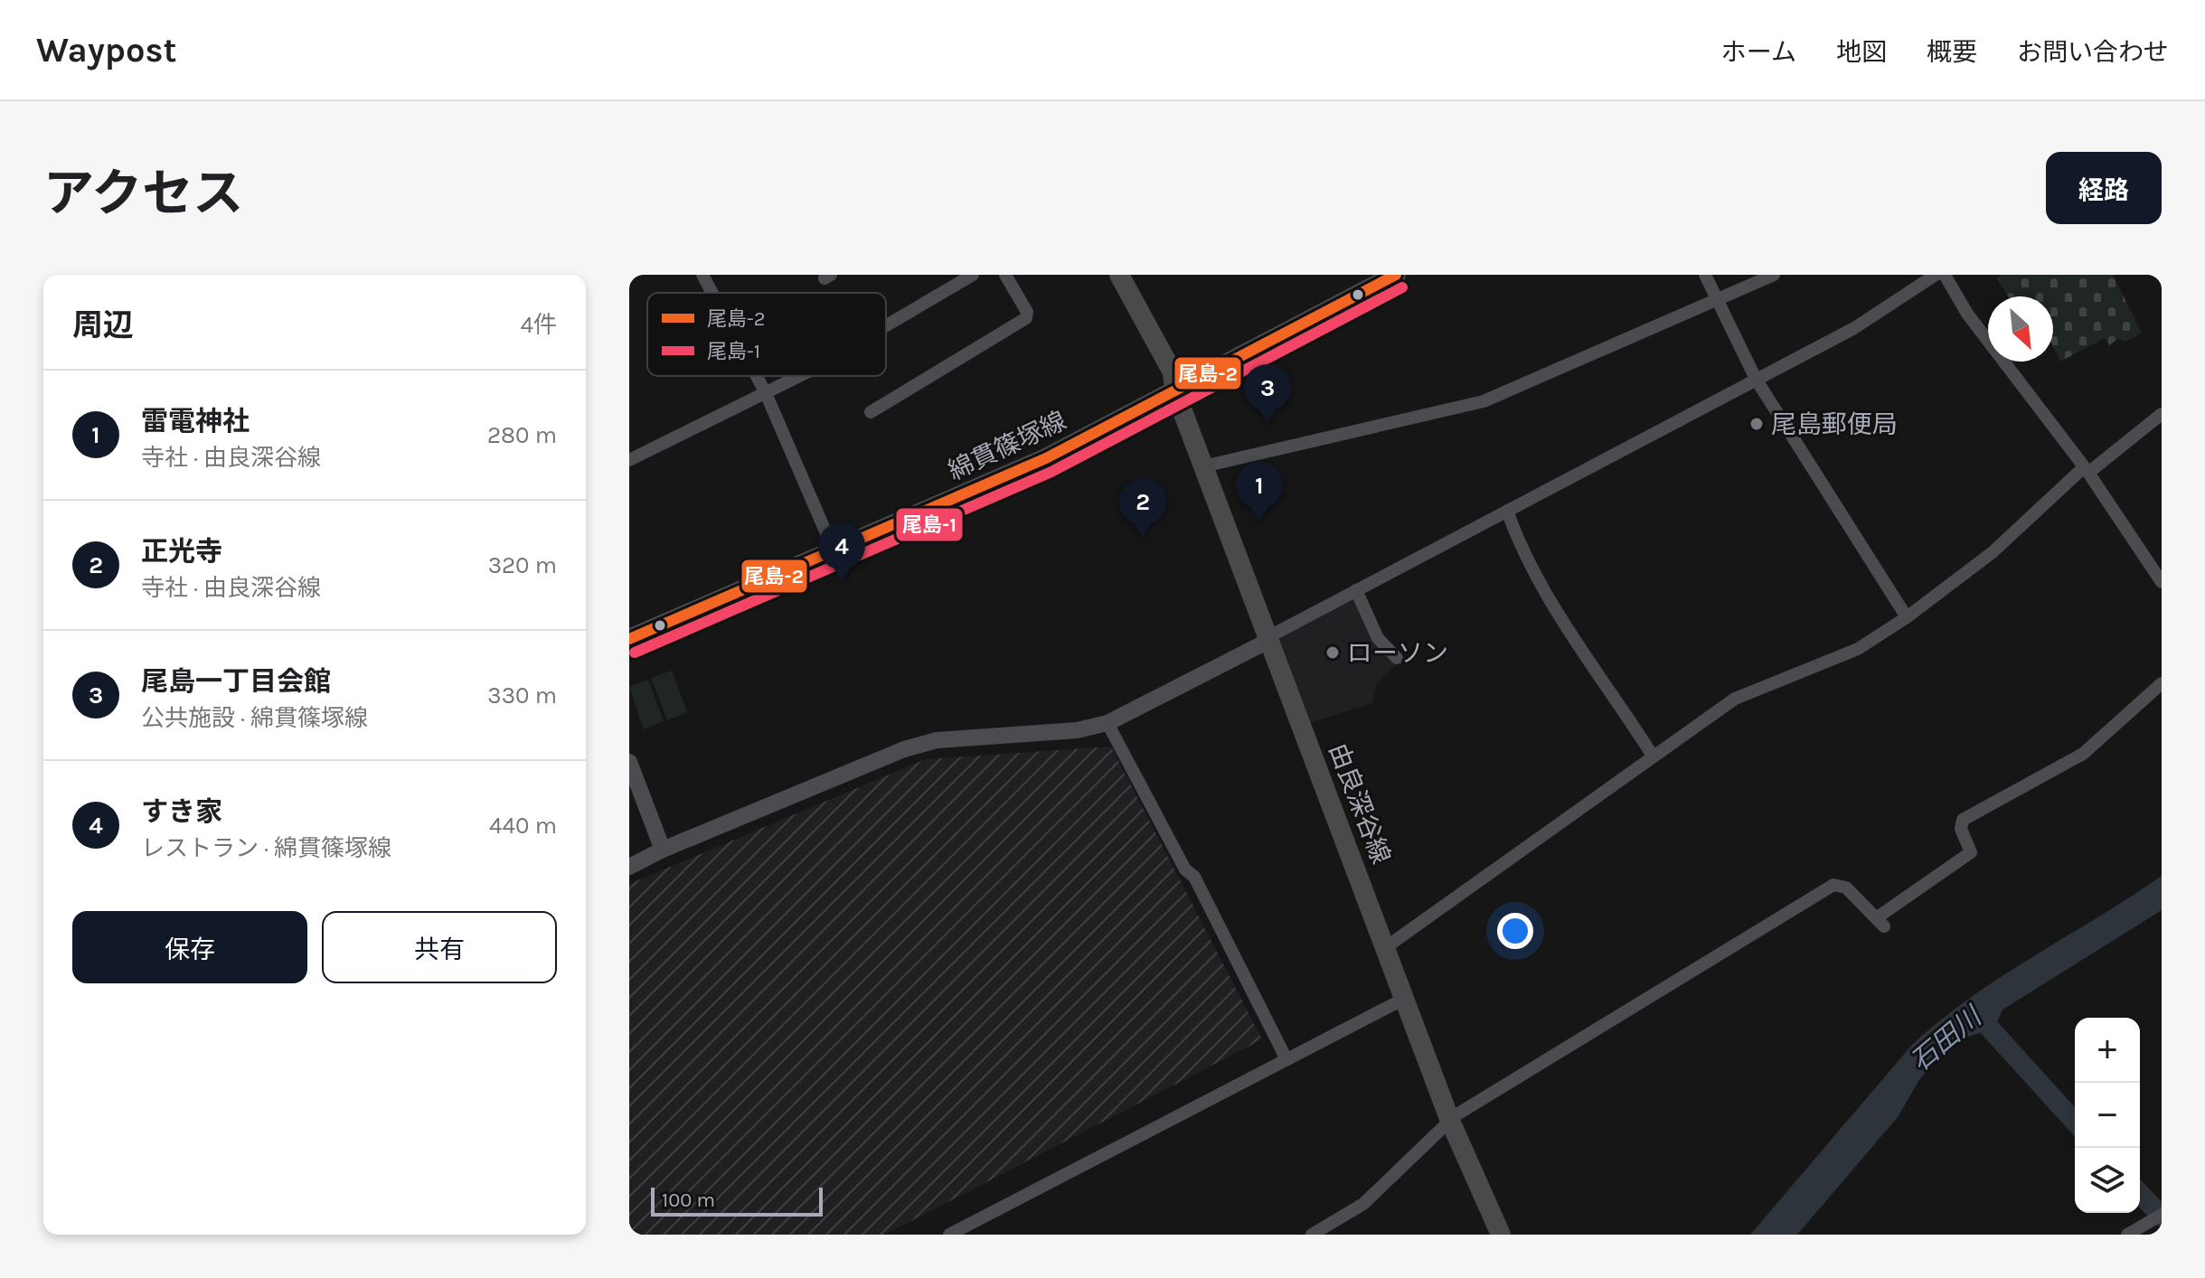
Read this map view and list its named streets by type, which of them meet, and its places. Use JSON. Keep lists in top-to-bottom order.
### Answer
{
  "streets": {
    "main road": ["綿貫篠塚線", "由良深谷線"]
  },
  "crossings": [
    ["綿貫篠塚線", "由良深谷線"]
  ],
  "water": ["石田川"],
  "places": ["尾島郵便局", "ローソン"],
  "lines": ["transit line 尾島-2", "transit line 尾島-1"],
  "legend": ["尾島-2", "尾島-1"],
  "scale_bar": "100 m",
  "north": "bottom right",
  "page": {
    "header": "Waypost",
    "nav": [
      "ホーム",
      "地図",
      "概要",
      "お問い合わせ"
    ],
    "title": "アクセス",
    "buttons": [
      "経路",
      ["保存", "共有"]
    ],
    "heading": ["周辺", "4件"],
    "pins": [
      "3",
      "1",
      "2",
      "4"
    ],
    "list": [
      {
        "mark": "1",
        "name": "雷電神社",
        "note": "寺社 · 由良深谷線",
        "value": "280 m"
      },
      {
        "mark": "2",
        "name": "正光寺",
        "note": "寺社 · 由良深谷線",
        "value": "320 m"
      },
      {
        "mark": "3",
        "name": "尾島一丁目会館",
        "note": "公共施設 · 綿貫篠塚線",
        "value": "330 m"
      },
      {
        "mark": "4",
        "name": "すき家",
        "note": "レストラン · 綿貫篠塚線",
        "value": "440 m"
      }
    ],
    "map_buttons": ["+", "−"],
    "scale": "100 m"
  }
}
